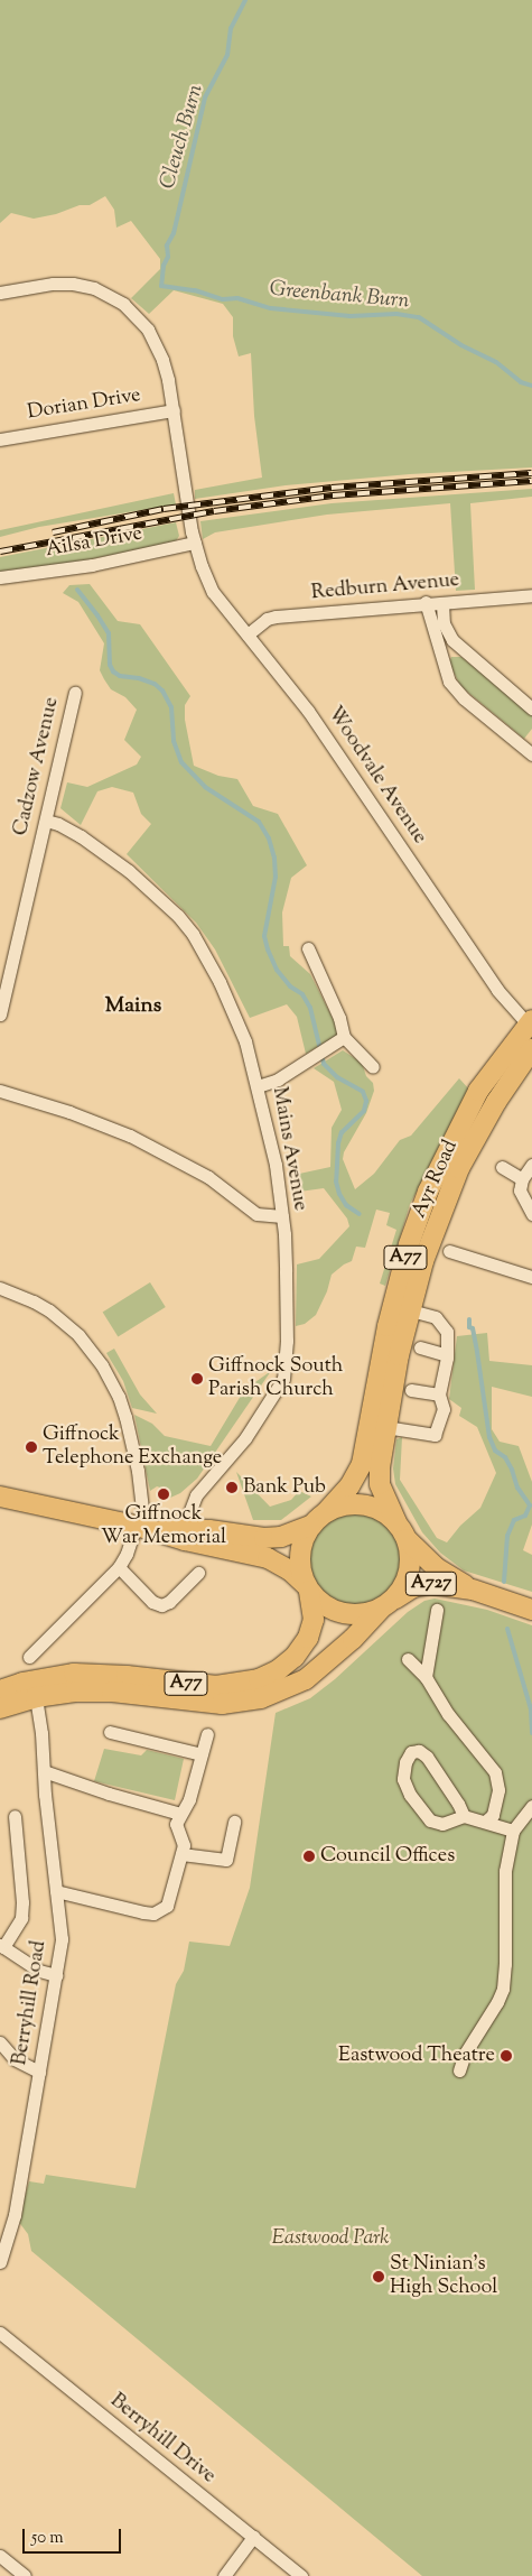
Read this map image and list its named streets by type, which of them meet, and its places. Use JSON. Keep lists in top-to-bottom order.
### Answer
{
  "streets": {
    "main road": ["Ayr Road", "A77", "A727"],
    "street": [
      "Dorian Drive",
      "Ailsa Drive",
      "Redburn Avenue",
      "Cadzow Avenue",
      "Woodvale Avenue",
      "Mains Avenue",
      "Berryhill Road",
      "Berryhill Drive"
    ]
  },
  "crossings": [
    ["Dorian Drive", "Woodvale Avenue"],
    ["Ailsa Drive", "Woodvale Avenue"],
    ["Redburn Avenue", "Woodvale Avenue"],
    ["Cadzow Avenue", "Mains Avenue"],
    ["Woodvale Avenue", "Ayr Road"],
    ["Ayr Road", "A77"],
    ["Ayr Road", "A727"],
    ["A77", "A727"],
    ["A77", "Berryhill Road"]
  ],
  "districts": ["Mains"],
  "water": ["Cleuch Burn", "Greenbank Burn"],
  "parks": ["Eastwood Park"],
  "places": [
    "Giffnock South Parish Church",
    "Giffnock Telephone Exchange",
    "Bank Pub",
    "Giffnock War Memorial",
    "Council Offices",
    "Eastwood Theatre",
    "St Ninian's High School"
  ],
  "scale_bar": "50 m"
}
